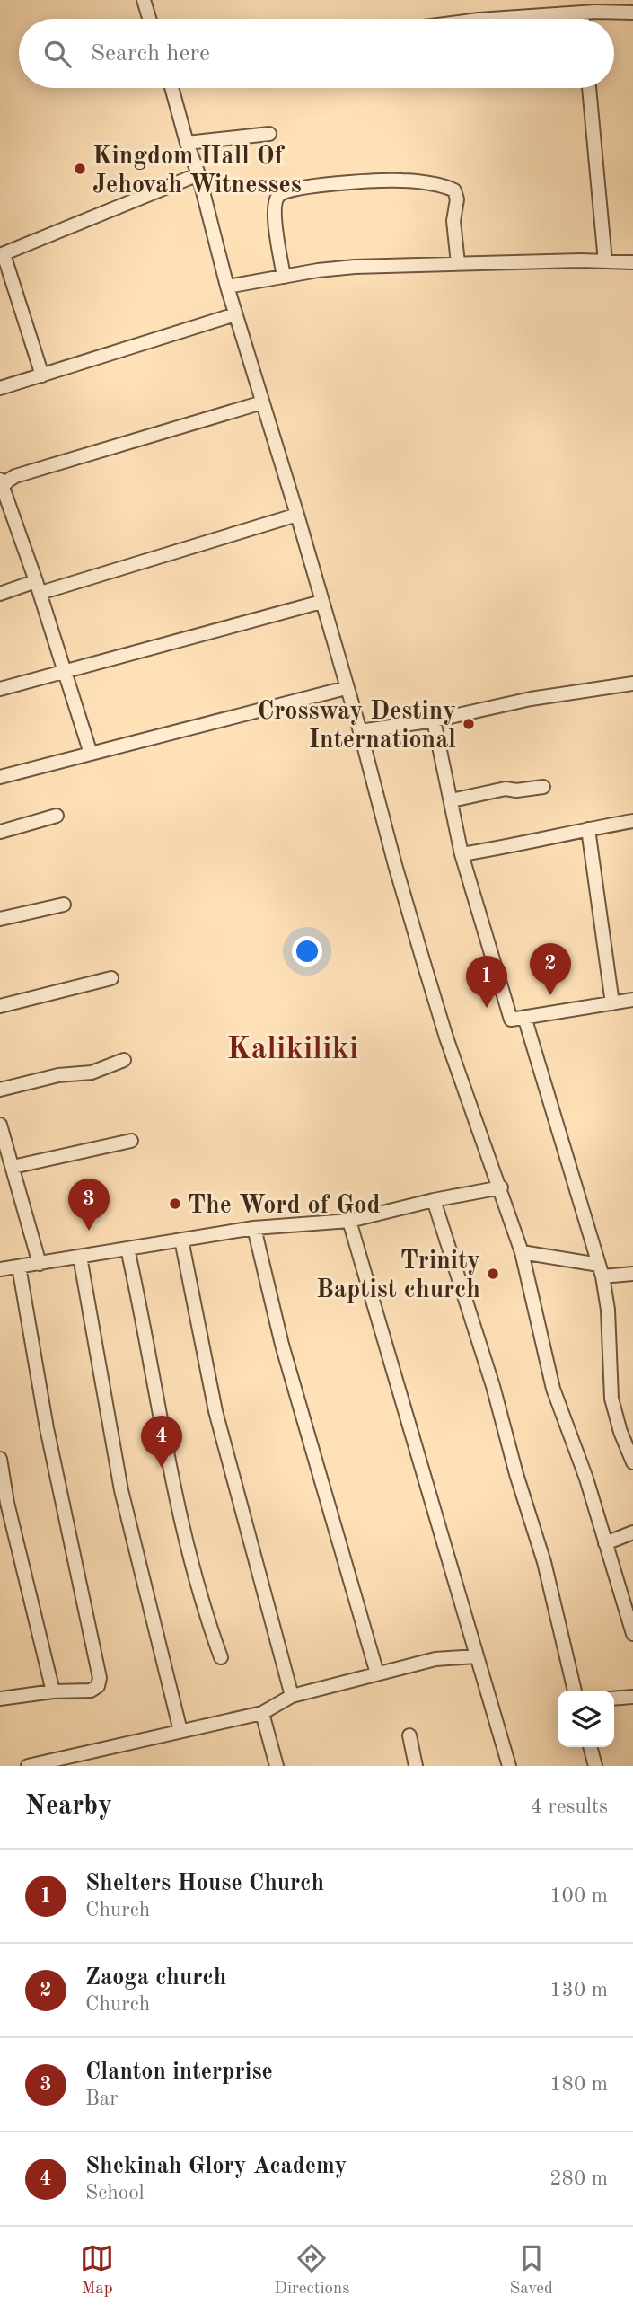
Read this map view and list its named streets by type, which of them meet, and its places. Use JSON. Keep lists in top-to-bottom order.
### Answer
{
  "districts": ["Kalikiliki"],
  "places": [
    "Kingdom Hall Of Jehovah Witnesses",
    "Crossway Destiny International",
    "The Word of God",
    "Trinity Baptist church"
  ],
  "page": {
    "search": "Search here",
    "pins": [
      "2",
      "1",
      "3",
      "4"
    ],
    "heading": ["Nearby", "4 results"],
    "list": [
      {
        "mark": "1",
        "name": "Shelters House Church",
        "note": "Church",
        "value": "100 m"
      },
      {
        "mark": "2",
        "name": "Zaoga church",
        "note": "Church",
        "value": "130 m"
      },
      {
        "mark": "3",
        "name": "Clanton interprise",
        "note": "Bar",
        "value": "180 m"
      },
      {
        "mark": "4",
        "name": "Shekinah Glory Academy",
        "note": "School",
        "value": "280 m"
      }
    ],
    "nav": ["Map", "Directions", "Saved"]
  }
}
